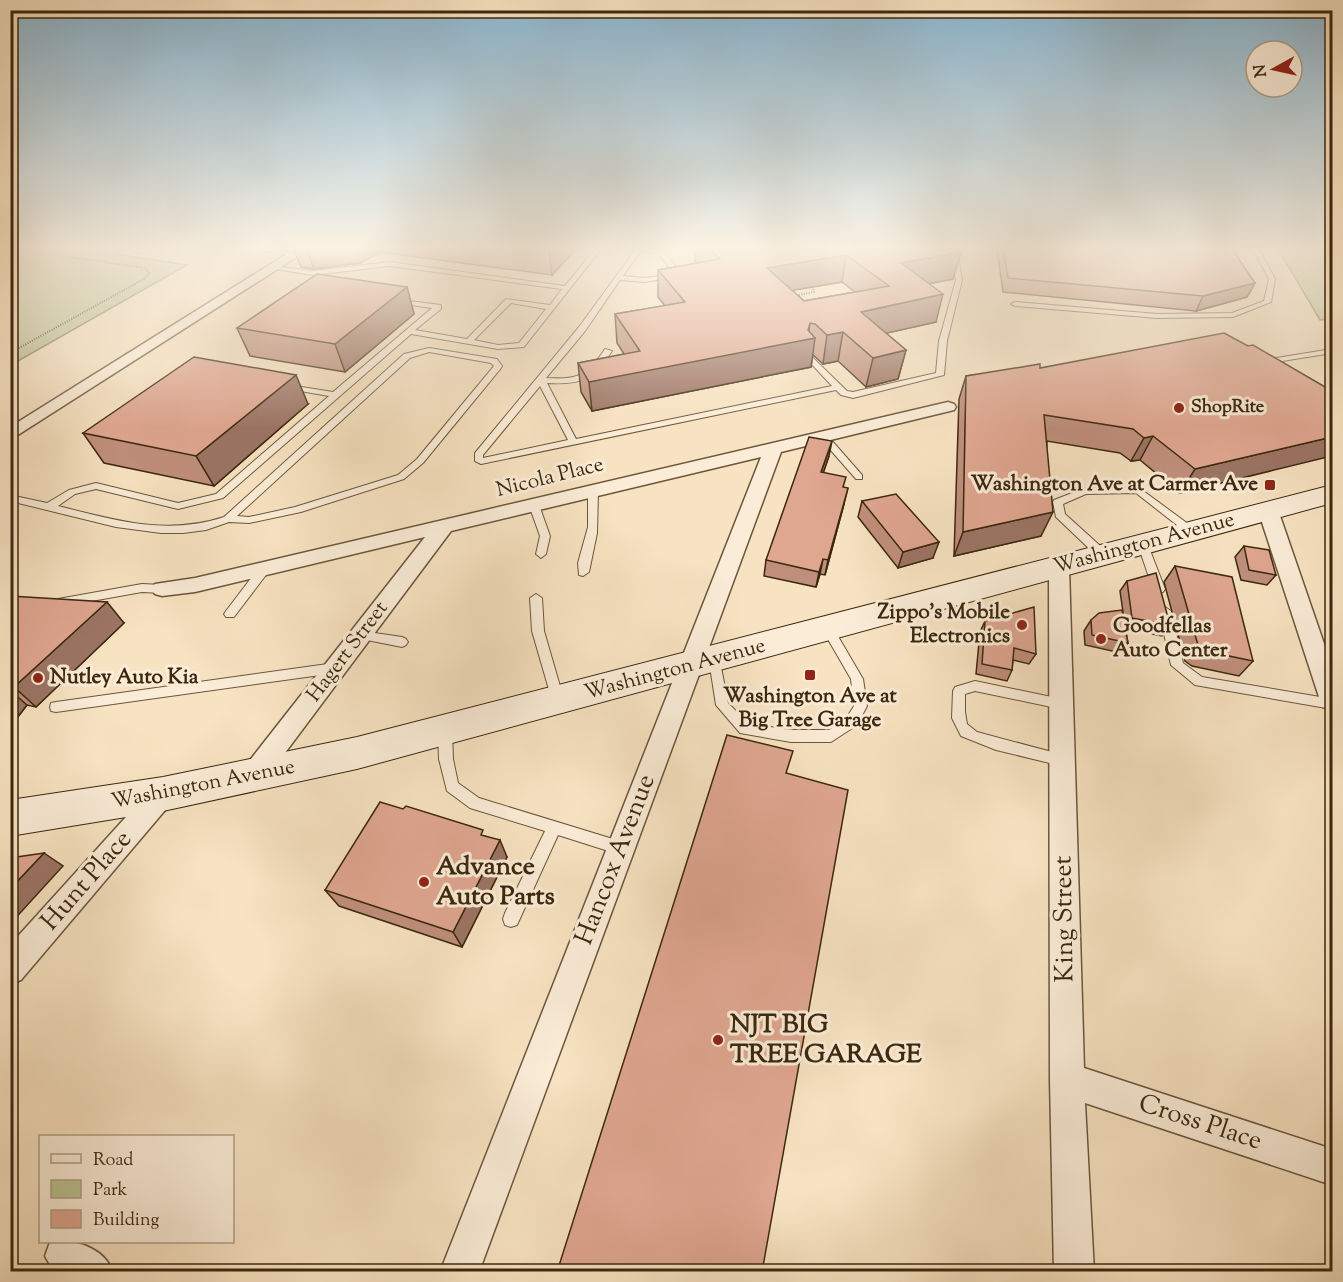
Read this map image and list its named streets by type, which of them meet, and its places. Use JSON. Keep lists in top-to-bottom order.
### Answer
{
  "streets": {
    "main road": ["Washington Avenue"],
    "street": [
      "Nicola Place",
      "Hagert Street",
      "Hancox Avenue",
      "Hunt Place",
      "King Street",
      "Cross Place"
    ]
  },
  "crossings": [
    ["Nicola Place", "Hagert Street"],
    ["Nicola Place", "Hancox Avenue"],
    ["Washington Avenue", "Hagert Street"],
    ["Washington Avenue", "Hancox Avenue"],
    ["Washington Avenue", "Hunt Place"],
    ["Washington Avenue", "King Street"],
    ["King Street", "Cross Place"]
  ],
  "places": {
    "other": [
      "ShopRite",
      "Zippo's Mobile Electronics",
      "Goodfellas Auto Center",
      "Nutley Auto Kia",
      "Advance Auto Parts",
      "NJT BIG TREE GARAGE"
    ],
    "transit": ["Washington Ave at Carmer Ave", "Washington Ave at Big Tree Garage"]
  },
  "legend": ["Road", "Park", "Building"],
  "north": "left"
}
